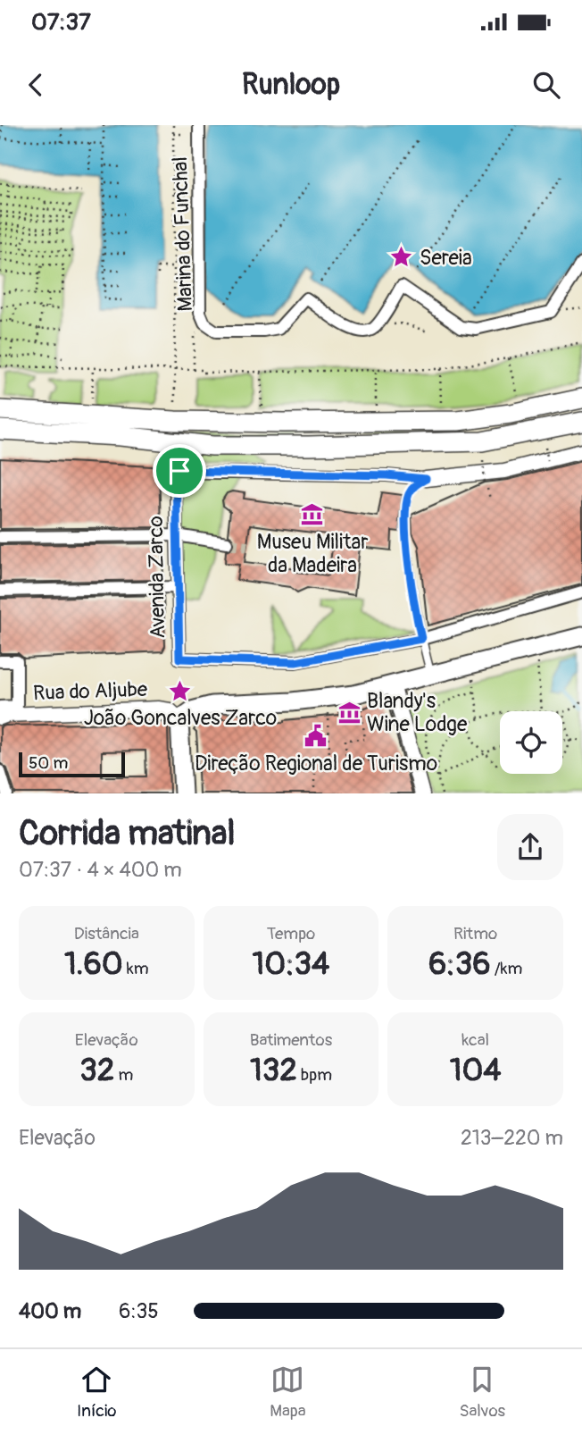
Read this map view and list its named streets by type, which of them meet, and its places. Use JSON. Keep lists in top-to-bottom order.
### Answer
{
  "streets": {
    "street": ["Marina do Funchal", "Avenida Zarco", "Rua do Aljube"]
  },
  "places": {
    "place": ["Sereia", "João Goncalves Zarco"],
    "museum": ["Museu Militar da Madeira", "Blandy's Wine Lodge"],
    "public building": ["Direção Regional de Turismo"]
  },
  "scale_bar": "50 m",
  "page": {
    "status": "07:37",
    "header": "Runloop",
    "scale": "50 m",
    "heading": ["Corrida matinal", "07:37 · 4 × 400 m"],
    "stats": [
      ["Distância", "1.60 km"],
      ["Tempo", "10:34"],
      ["Ritmo", "6:36 /km"],
      ["Elevação", "32 m"],
      ["Batimentos", "132 bpm"],
      ["kcal", "104"]
    ],
    "chart": ["Elevação", "213–220 m"],
    "list": [
      {
        "name": "400 m",
        "note": "6:35"
      }
    ],
    "tabs": ["Início", "Mapa", "Salvos"]
  }
}
